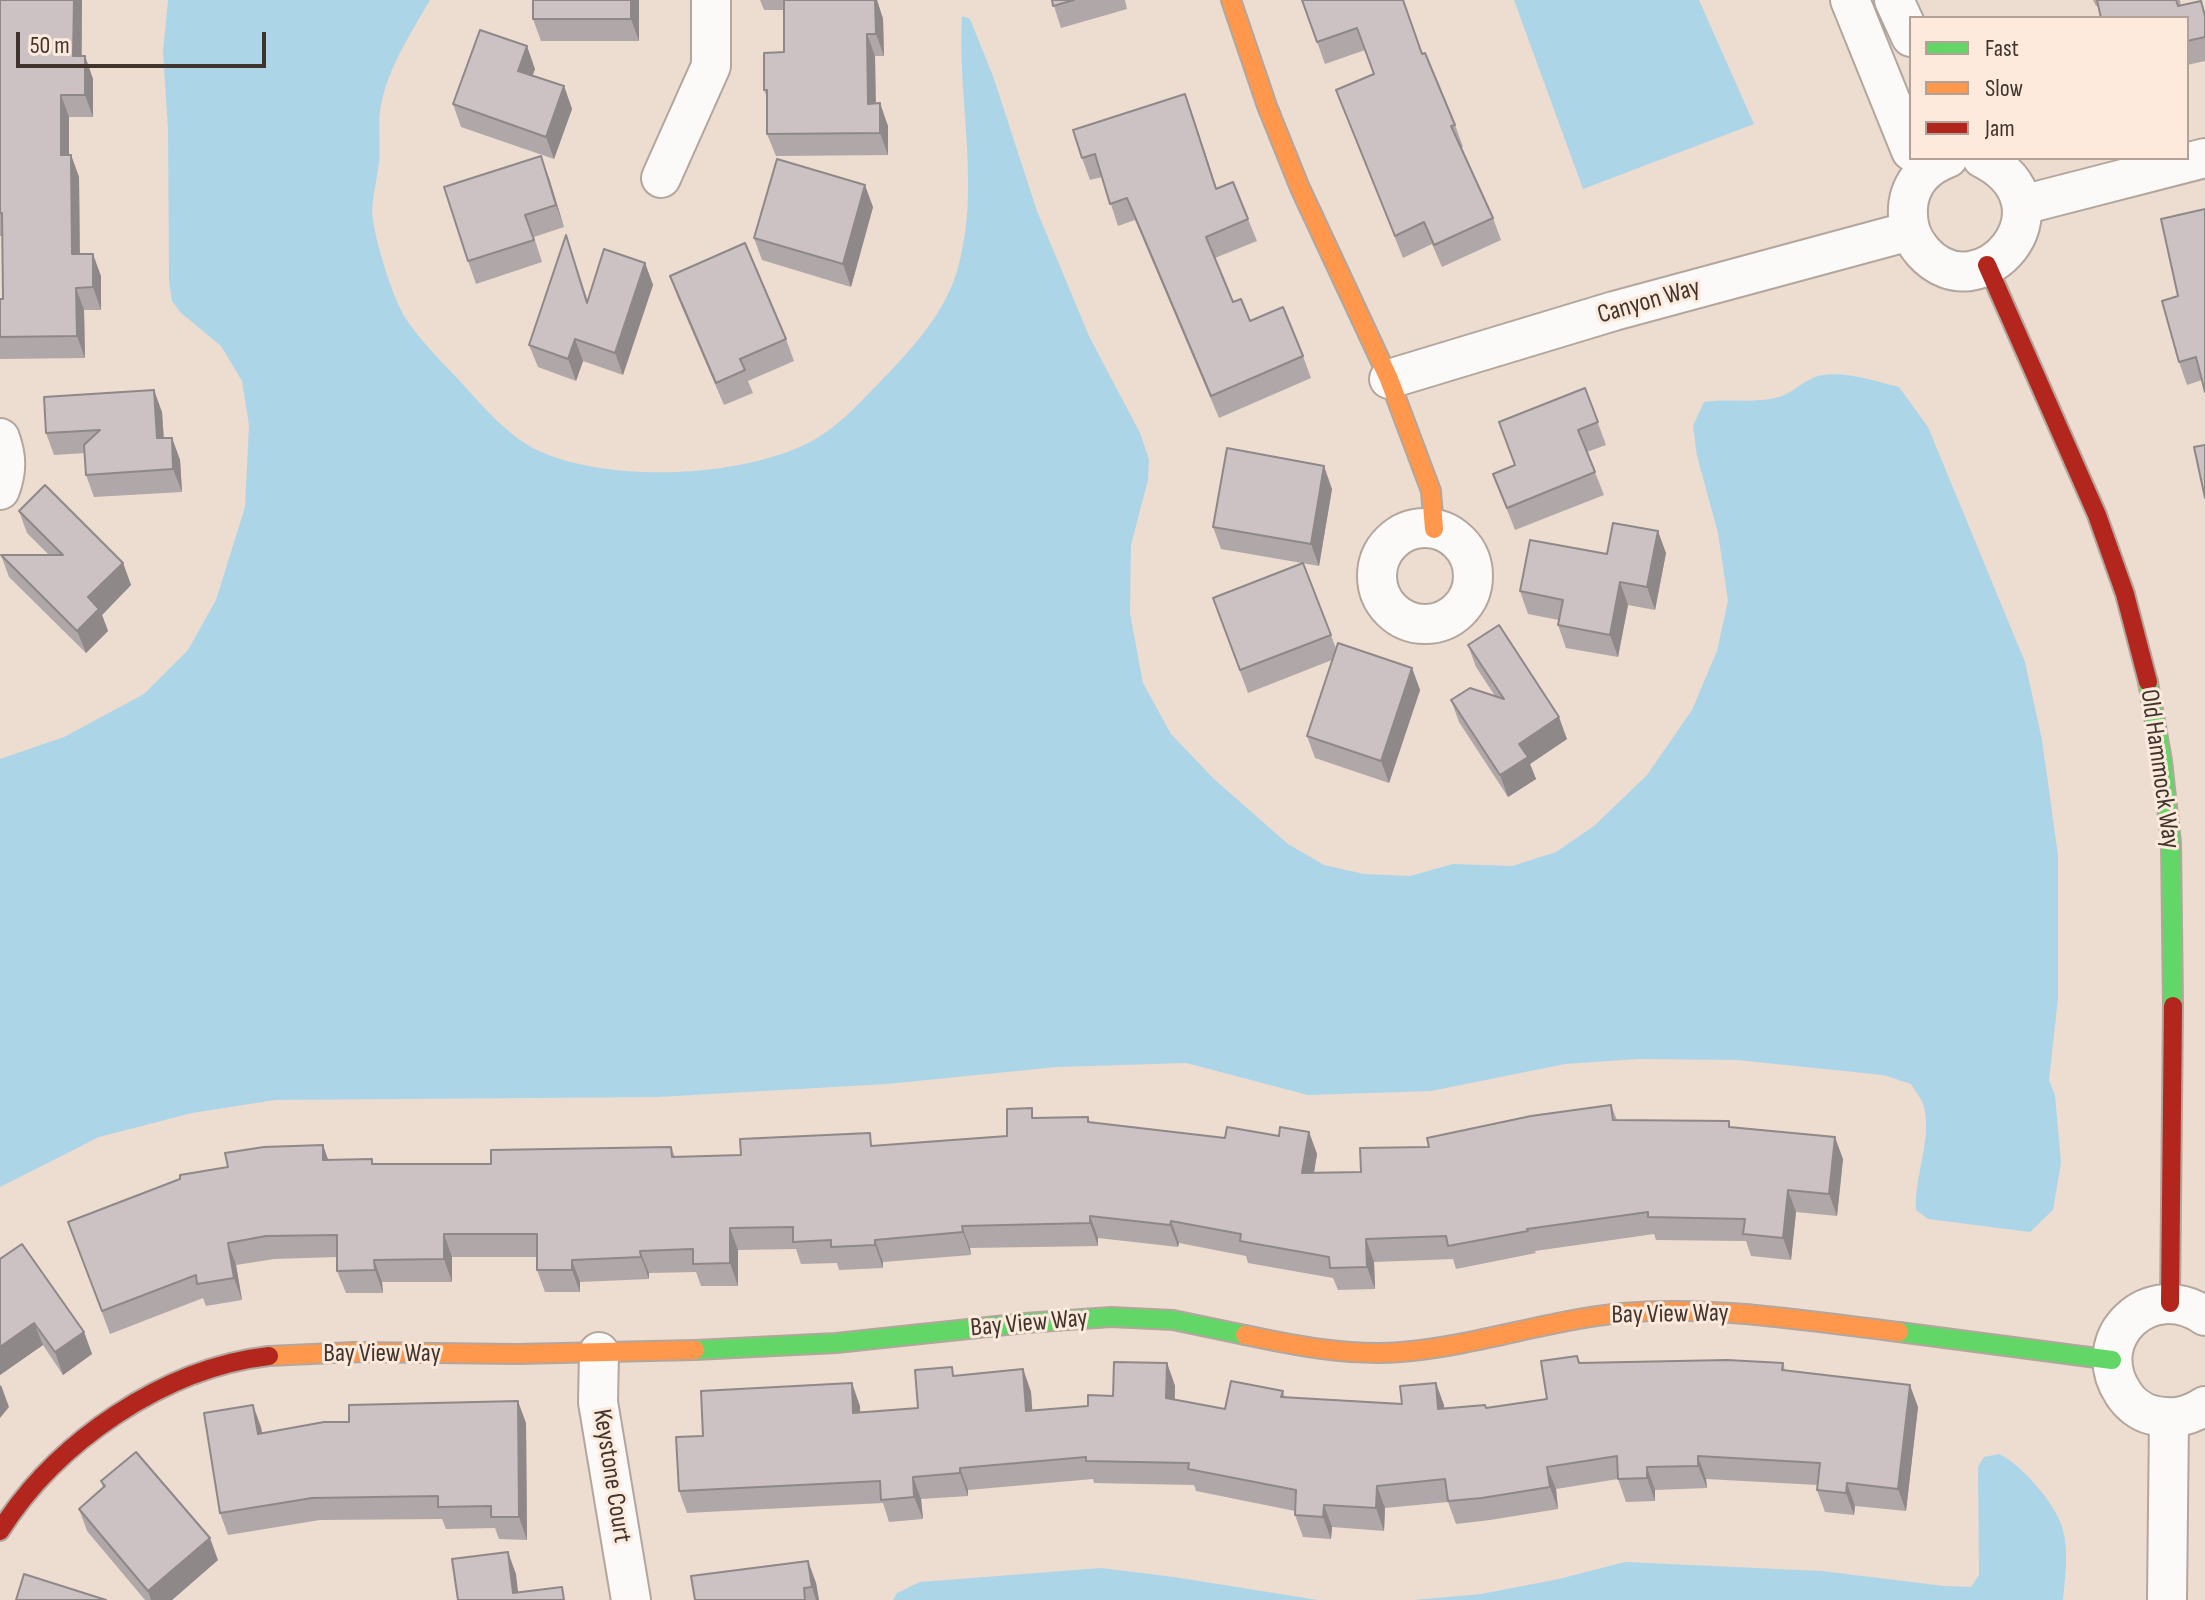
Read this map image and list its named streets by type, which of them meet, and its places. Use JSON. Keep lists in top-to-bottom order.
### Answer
{
  "streets": {
    "street": [
      "Canyon Way",
      "Old Hammock Way",
      "Bay View Way",
      "Keystone Court"
    ]
  },
  "crossings": [
    ["Bay View Way", "Keystone Court"]
  ],
  "legend": ["Fast", "Slow", "Jam"],
  "scale_bar": "50 m"
}
